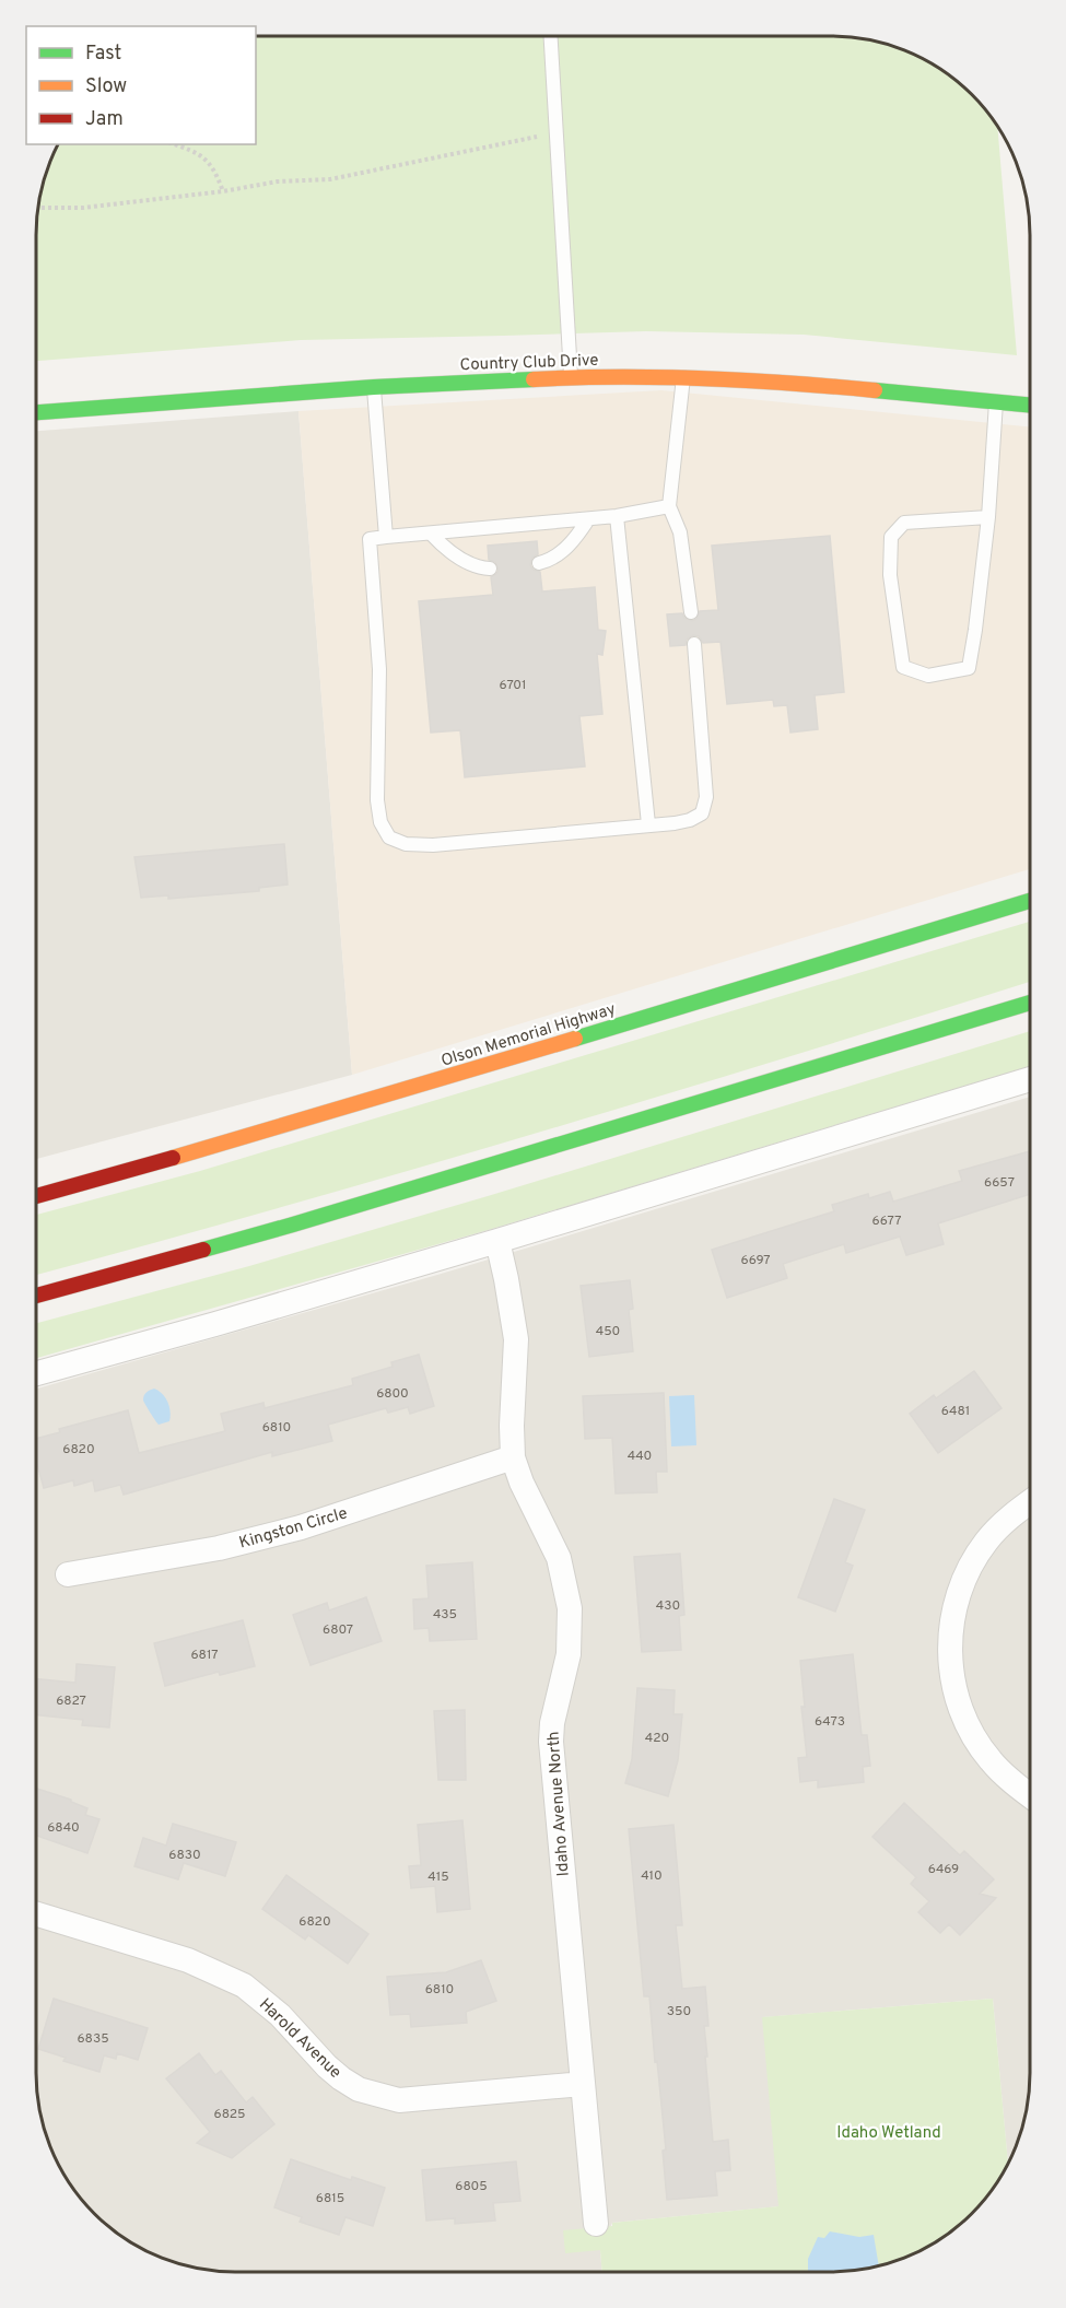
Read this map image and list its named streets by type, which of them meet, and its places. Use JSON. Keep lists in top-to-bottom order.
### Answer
{
  "streets": {
    "main road": ["Country Club Drive", "Olson Memorial Highway"],
    "street": ["Kingston Circle", "Idaho Avenue North", "Harold Avenue"]
  },
  "crossings": [
    ["Kingston Circle", "Idaho Avenue North"],
    ["Idaho Avenue North", "Harold Avenue"]
  ],
  "parks": ["Idaho Wetland"],
  "house_numbers": [
    "6701",
    "6657",
    "6677",
    "6697",
    "450",
    "6800",
    "6481",
    "6810",
    "6820",
    "440",
    "430",
    "435",
    "6807",
    "6817",
    "6827",
    "6473",
    "420",
    "6840",
    "6830",
    "6469",
    "410",
    "415",
    "6820",
    "6810",
    "350",
    "6835",
    "6825",
    "6805",
    "6815"
  ],
  "legend": ["Fast", "Slow", "Jam"]
}
